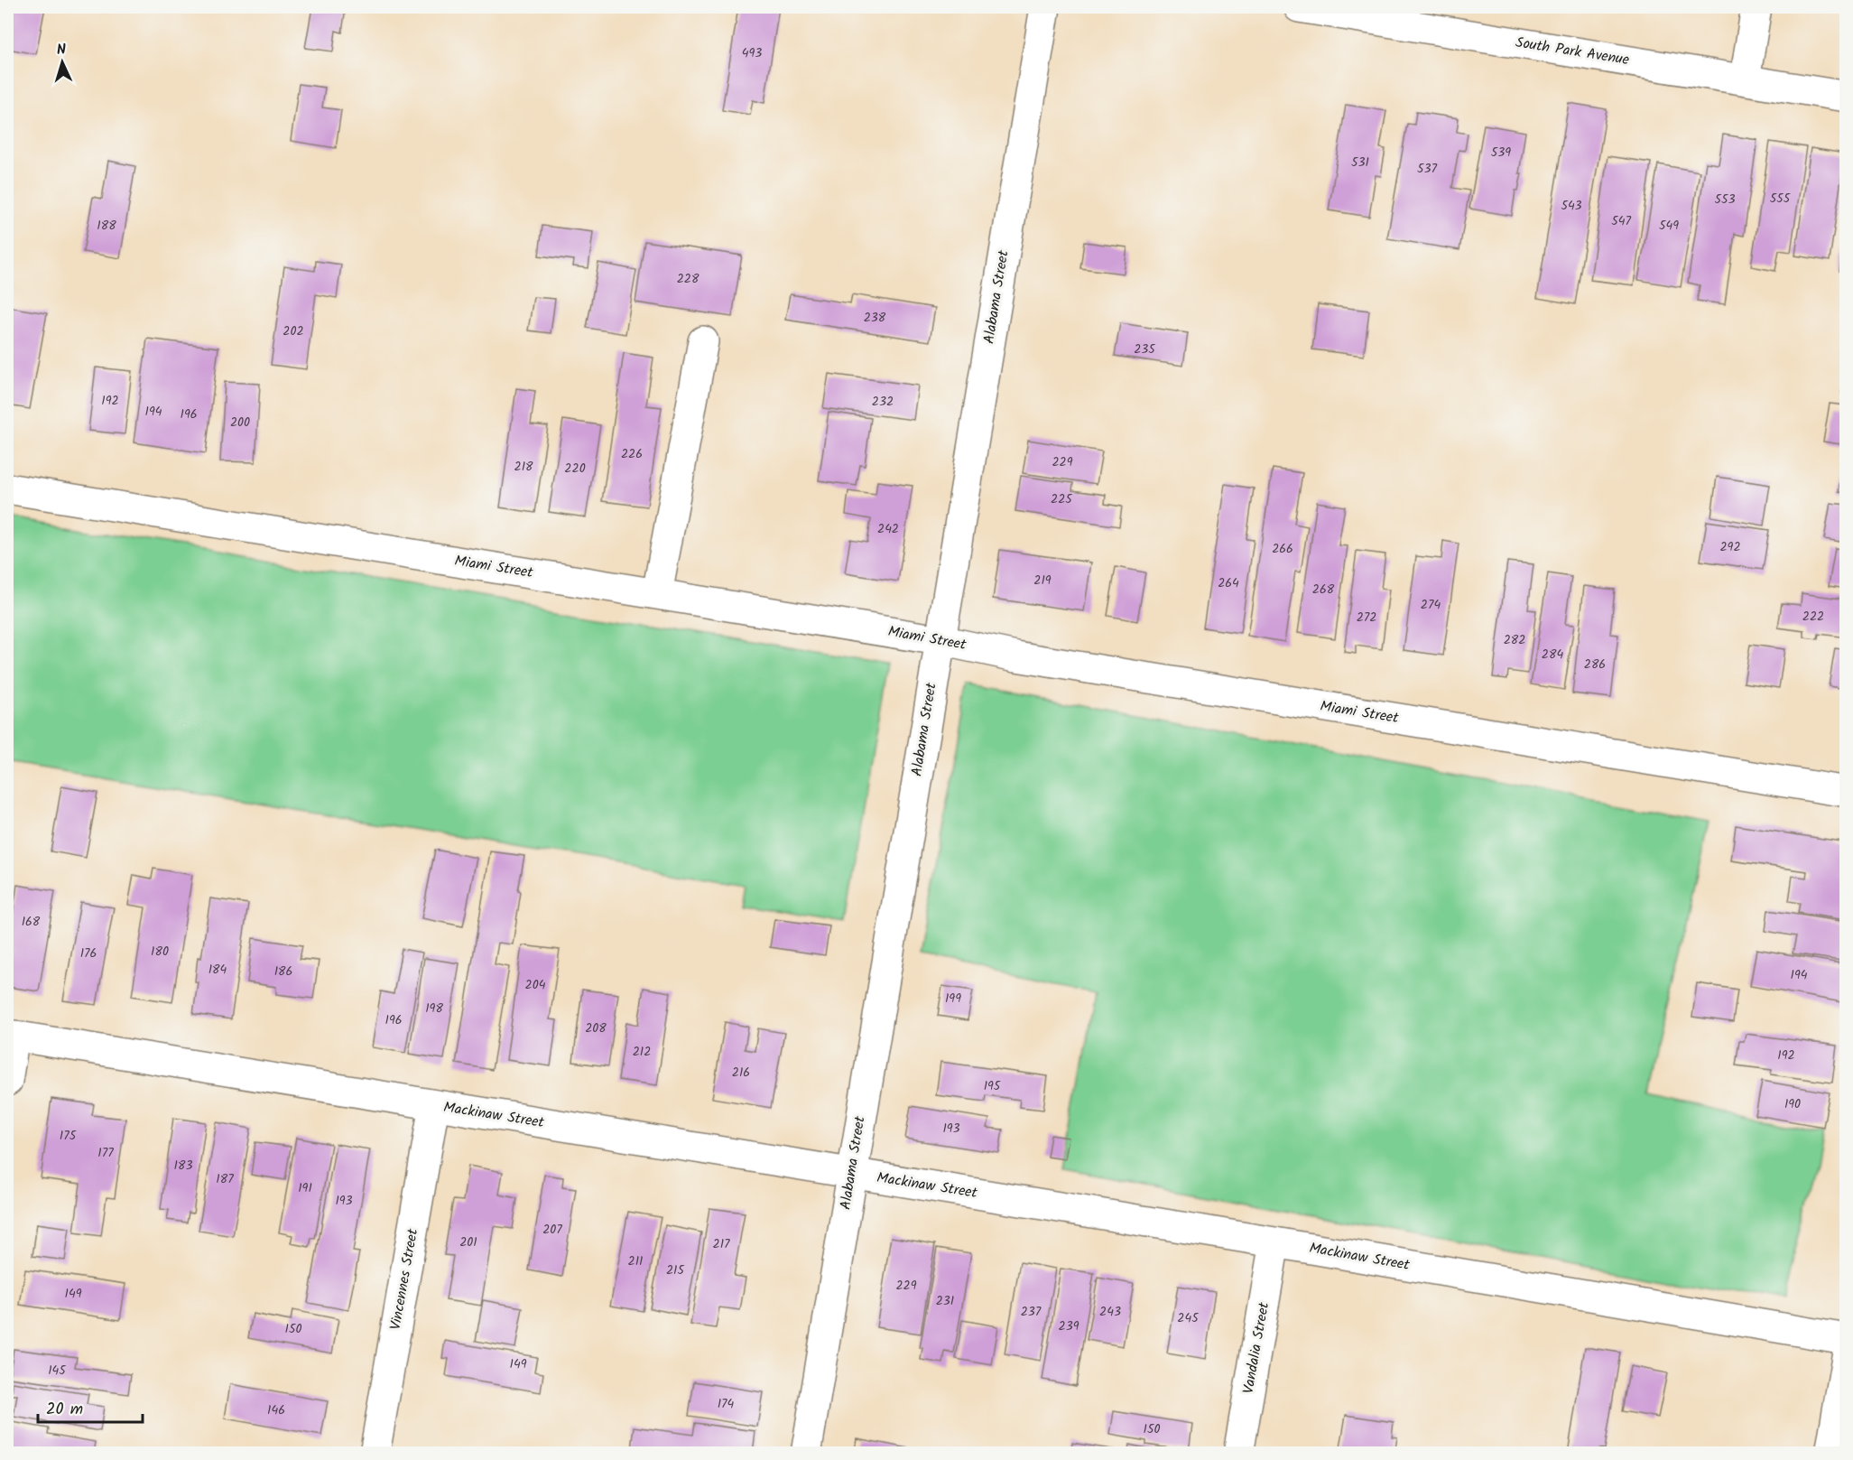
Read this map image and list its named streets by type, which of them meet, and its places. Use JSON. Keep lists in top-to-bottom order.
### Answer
{
  "streets": {
    "street": [
      "South Park Avenue",
      "Alabama Street",
      "Miami Street",
      "Mackinaw Street",
      "Vincennes Street",
      "Vandalia Street"
    ]
  },
  "crossings": [
    ["Alabama Street", "Miami Street"],
    ["Alabama Street", "Mackinaw Street"],
    ["Mackinaw Street", "Vincennes Street"],
    ["Mackinaw Street", "Vandalia Street"]
  ],
  "house_numbers": [
    "493",
    "539",
    "531",
    "537",
    "555",
    "553",
    "543",
    "547",
    "188",
    "549",
    "228",
    "238",
    "202",
    "235",
    "192",
    "232",
    "194",
    "196",
    "200",
    "226",
    "229",
    "218",
    "220",
    "225",
    "242",
    "292",
    "266",
    "219",
    "264",
    "268",
    "274",
    "222",
    "272",
    "282",
    "284",
    "286",
    "168",
    "180",
    "176",
    "184",
    "186",
    "194",
    "204",
    "199",
    "198",
    "196",
    "208",
    "212",
    "192",
    "216",
    "195",
    "190",
    "193",
    "175",
    "177",
    "183",
    "187",
    "191",
    "193",
    "207",
    "201",
    "217",
    "211",
    "215",
    "229",
    "149",
    "231",
    "237",
    "243",
    "245",
    "239",
    "150",
    "149",
    "145",
    "174",
    "146",
    "150"
  ],
  "scale_bar": "20 m",
  "north": "top"
}
